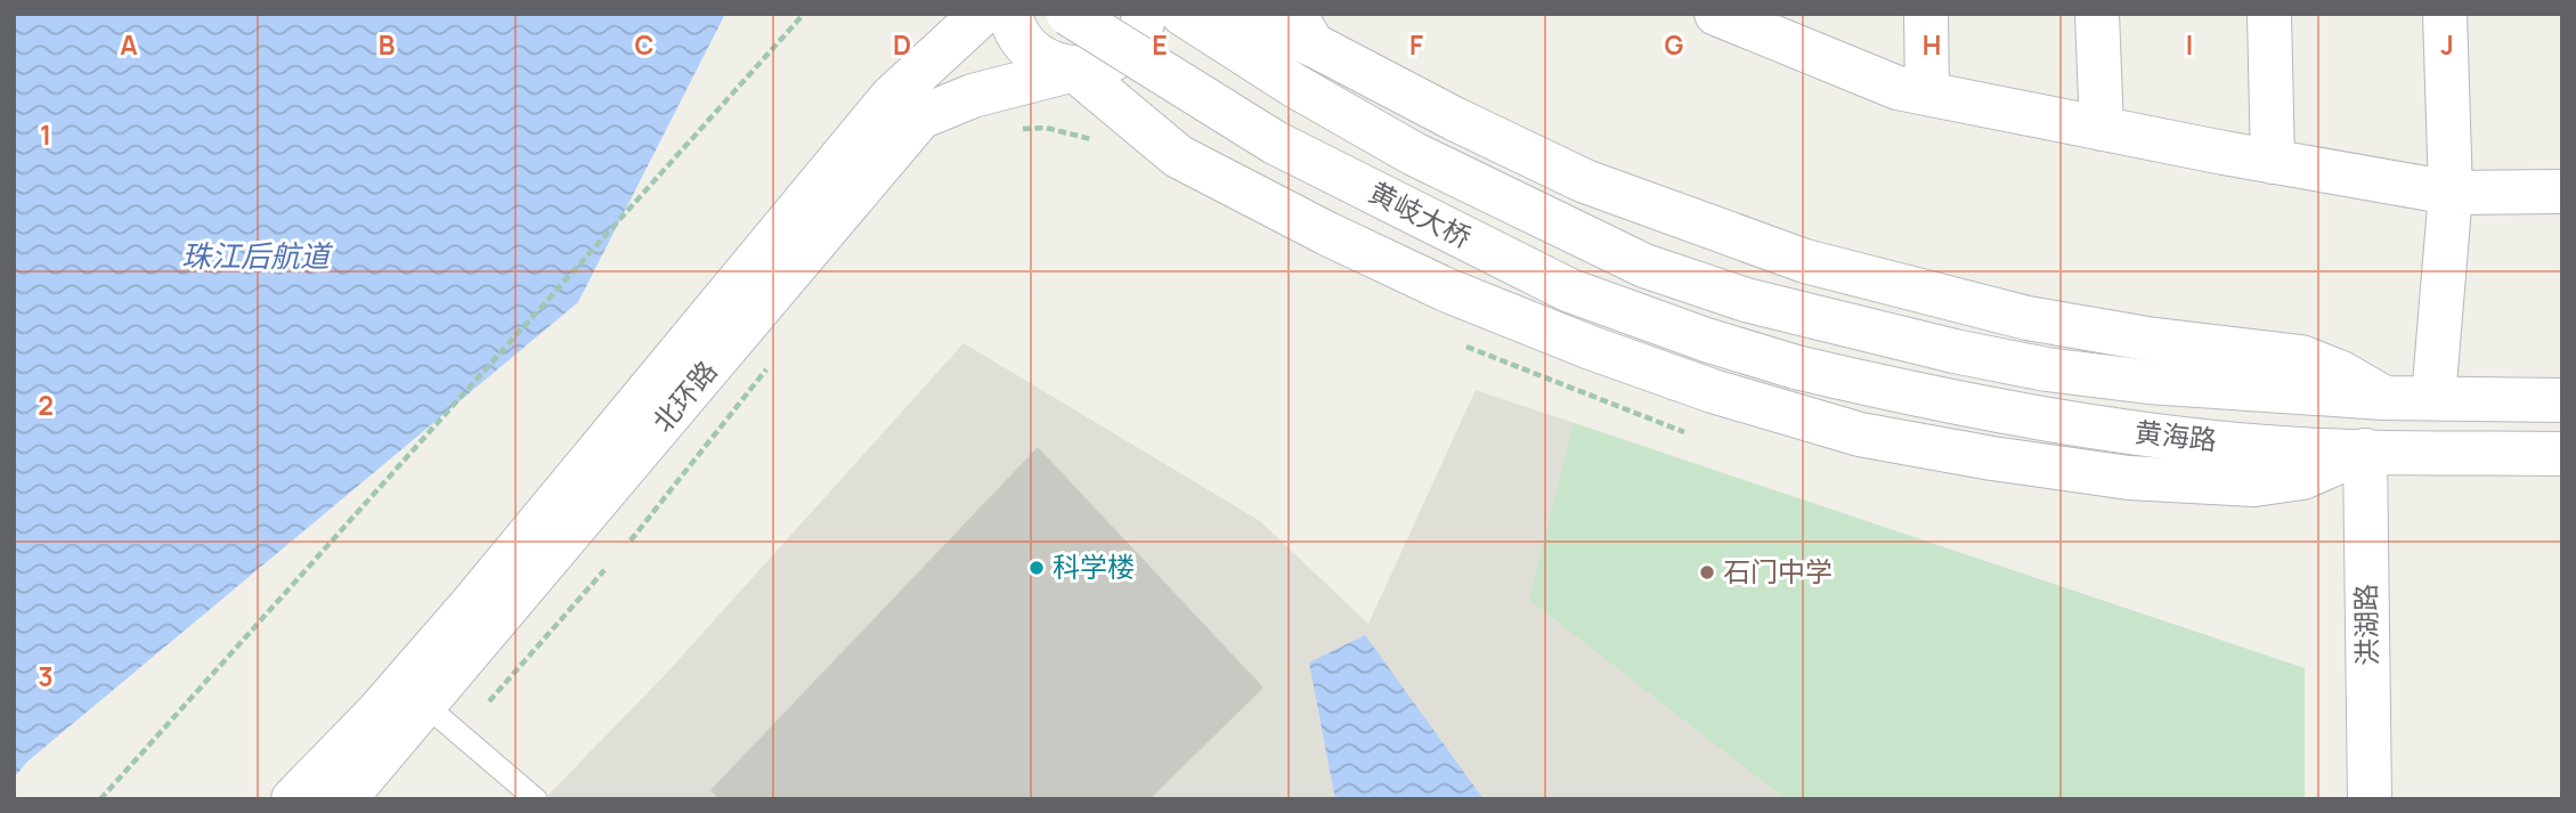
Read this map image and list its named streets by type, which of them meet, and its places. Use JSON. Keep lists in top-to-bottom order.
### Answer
{
  "streets": {
    "street": [
      "黄岐大桥",
      "北环路",
      "黄海路",
      "洪湖路"
    ]
  },
  "crossings": [
    ["黄岐大桥", "黄海路"],
    ["黄海路", "洪湖路"]
  ],
  "water": ["珠江后航道"],
  "places": ["科学楼", "石门中学"],
  "grid": {
    "columns": [
      "A",
      "B",
      "C",
      "D",
      "E",
      "F",
      "G",
      "H",
      "I",
      "J"
    ],
    "rows": ["1", "2", "3"]
  }
}
